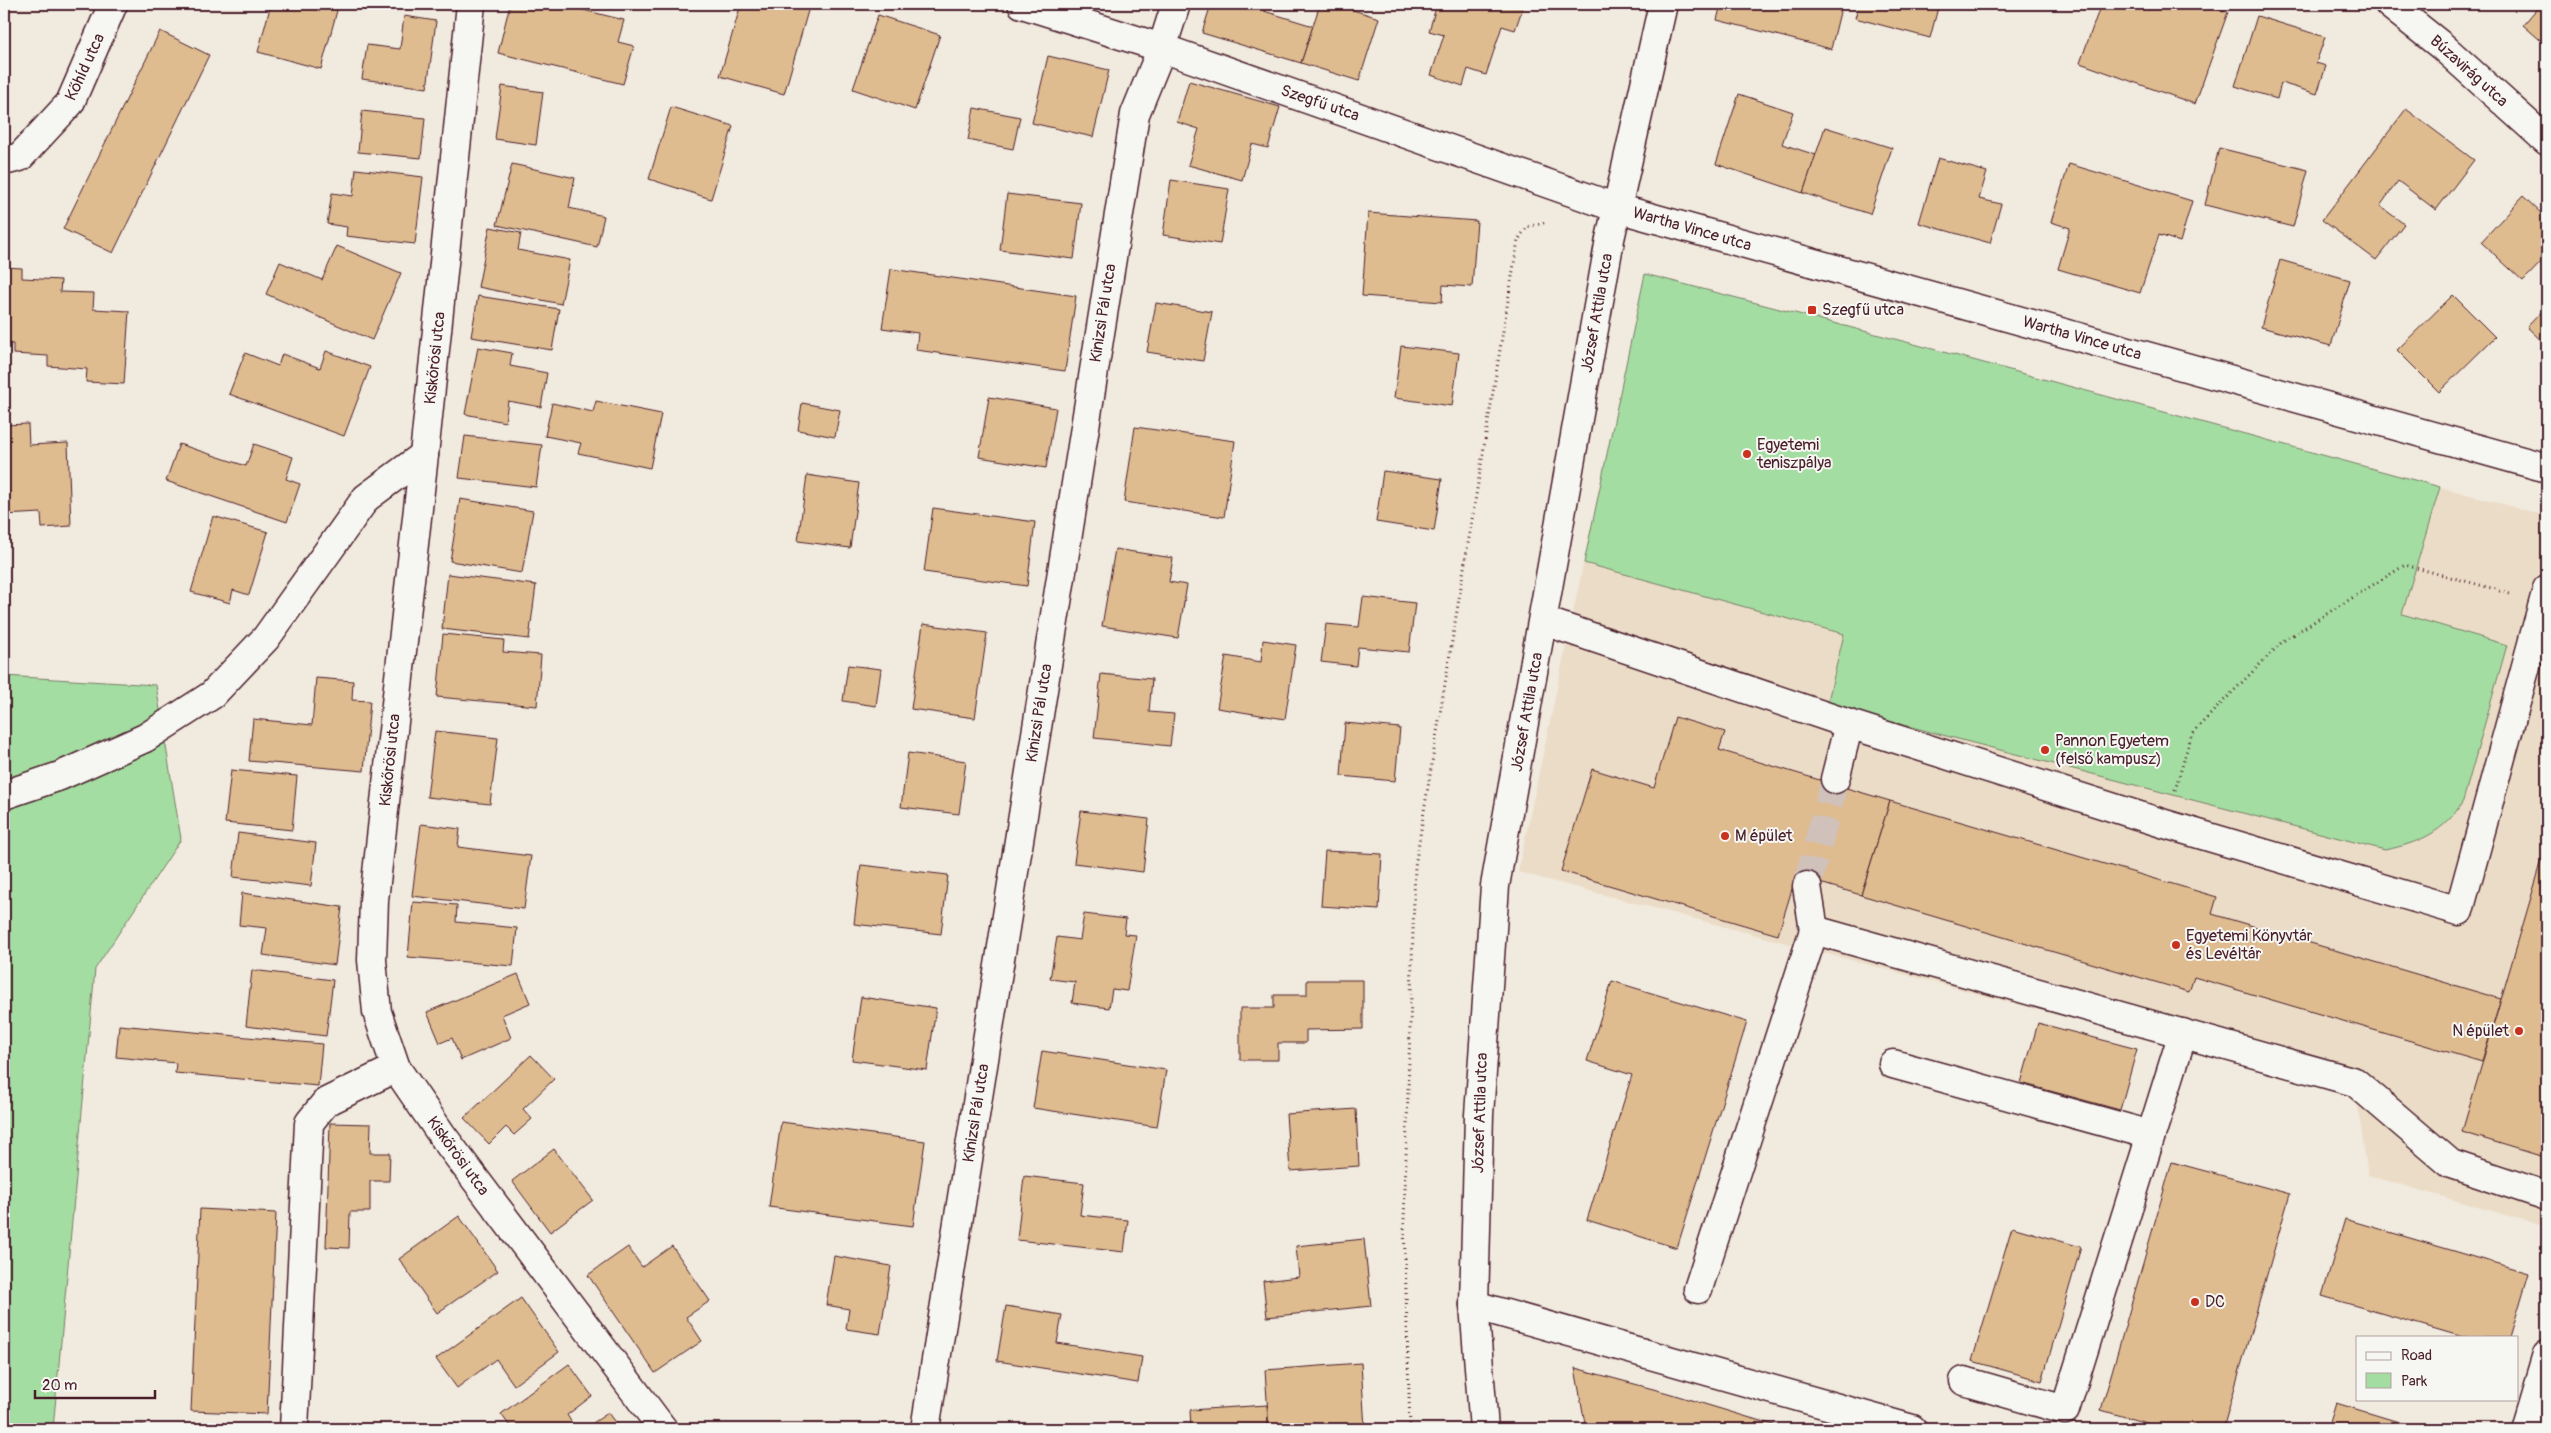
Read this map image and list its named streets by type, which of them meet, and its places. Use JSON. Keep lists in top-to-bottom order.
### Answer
{
  "streets": {
    "street": [
      "Kőhíd utca",
      "Búzavirág utca",
      "Szegfű utca",
      "Wartha Vince utca",
      "Kinizsi Pál utca",
      "József Attila utca",
      "Kiskőrösi utca"
    ]
  },
  "crossings": [
    ["Szegfű utca", "Wartha Vince utca"],
    ["Szegfű utca", "Kinizsi Pál utca"],
    ["Szegfű utca", "József Attila utca"],
    ["Wartha Vince utca", "József Attila utca"]
  ],
  "places": {
    "transit": ["Szegfű utca"],
    "other": [
      "Egyetemi teniszpálya",
      "Pannon Egyetem (felső kampusz)",
      "M épület",
      "Egyetemi Könyvtár és Levéltár",
      "N épület",
      "DC"
    ]
  },
  "legend": ["Road", "Park"],
  "scale_bar": "20 m"
}
